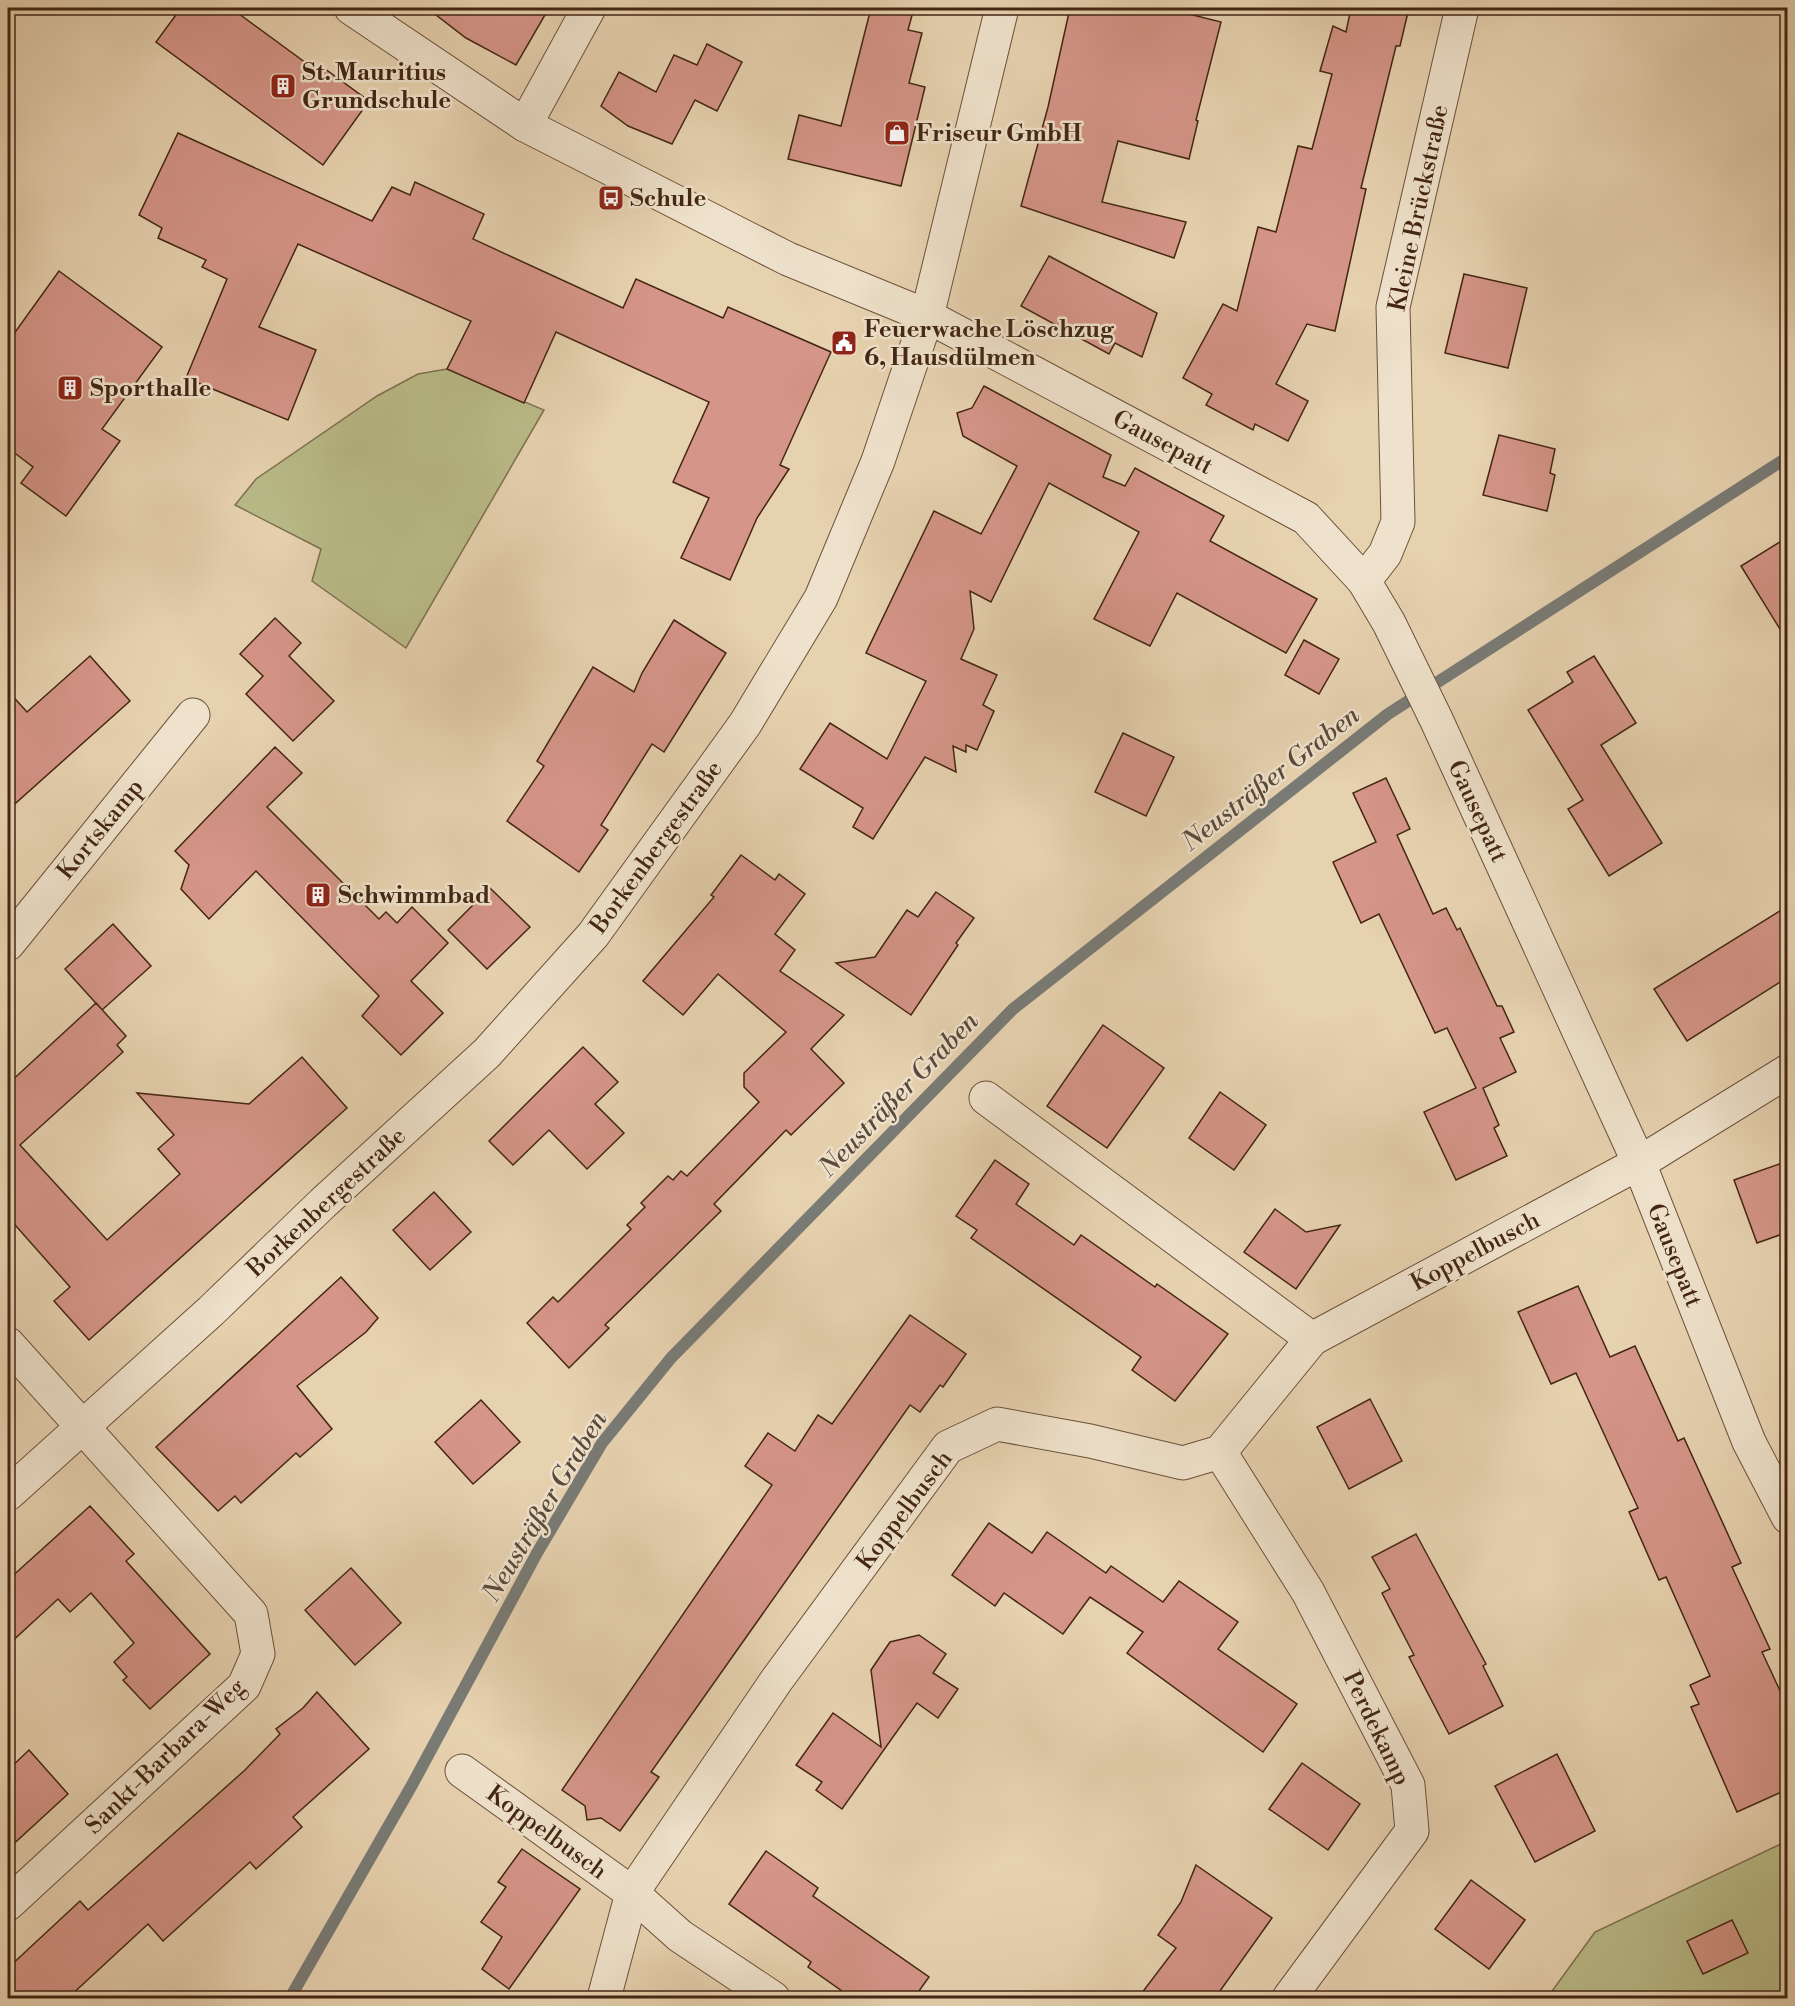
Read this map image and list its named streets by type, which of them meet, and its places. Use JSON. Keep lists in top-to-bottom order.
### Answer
{
  "streets": {
    "street": [
      "Kleine Brückstraße",
      "Gausepatt",
      "Kortskamp",
      "Borkenbergestraße",
      "Koppelbusch",
      "Perdekamp",
      "Sankt-Barbara-Weg"
    ]
  },
  "crossings": [
    ["Kleine Brückstraße", "Gausepatt"],
    ["Gausepatt", "Borkenbergestraße"],
    ["Gausepatt", "Koppelbusch"],
    ["Borkenbergestraße", "Sankt-Barbara-Weg"],
    ["Koppelbusch", "Perdekamp"]
  ],
  "water": ["Neusträßer Graben"],
  "places": {
    "building": ["St. Mauritius Grundschule", "Sporthalle", "Schwimmbad"],
    "shop": ["Friseur GmbH"],
    "bus stop": ["Schule"],
    "public building": ["Feuerwache Löschzug 6, Hausdülmen"]
  }
}
